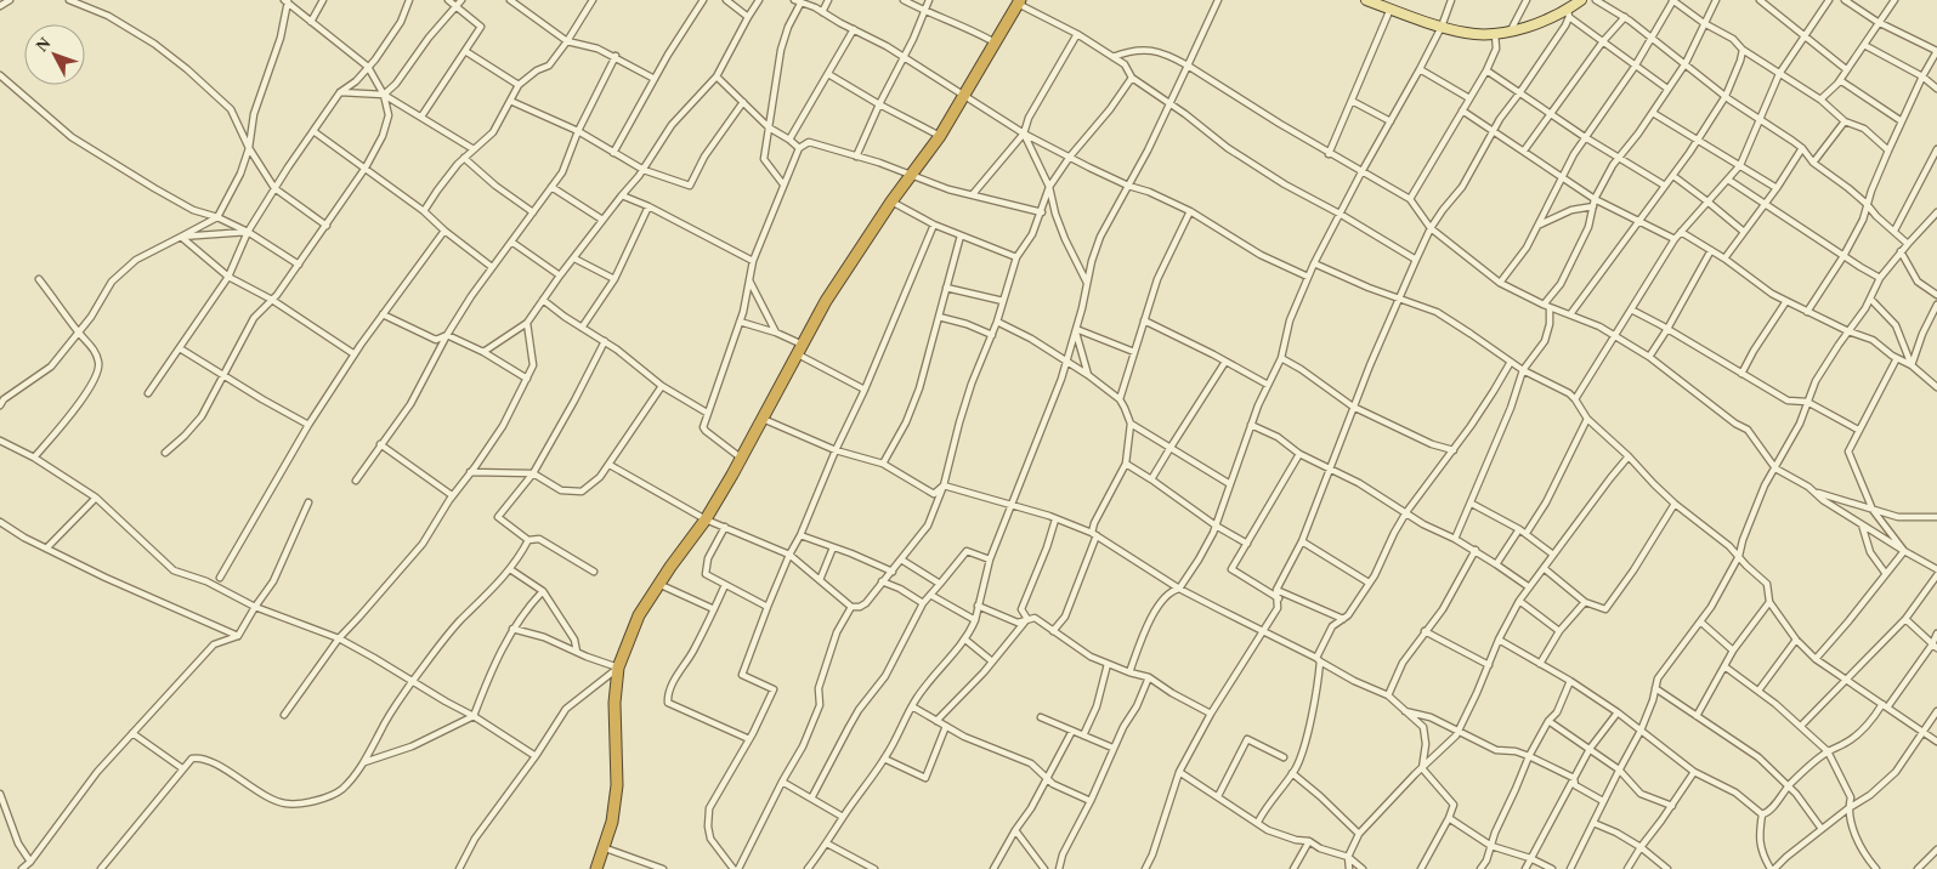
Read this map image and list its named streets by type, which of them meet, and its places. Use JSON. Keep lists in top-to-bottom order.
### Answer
{
  "north": "top left"
}
